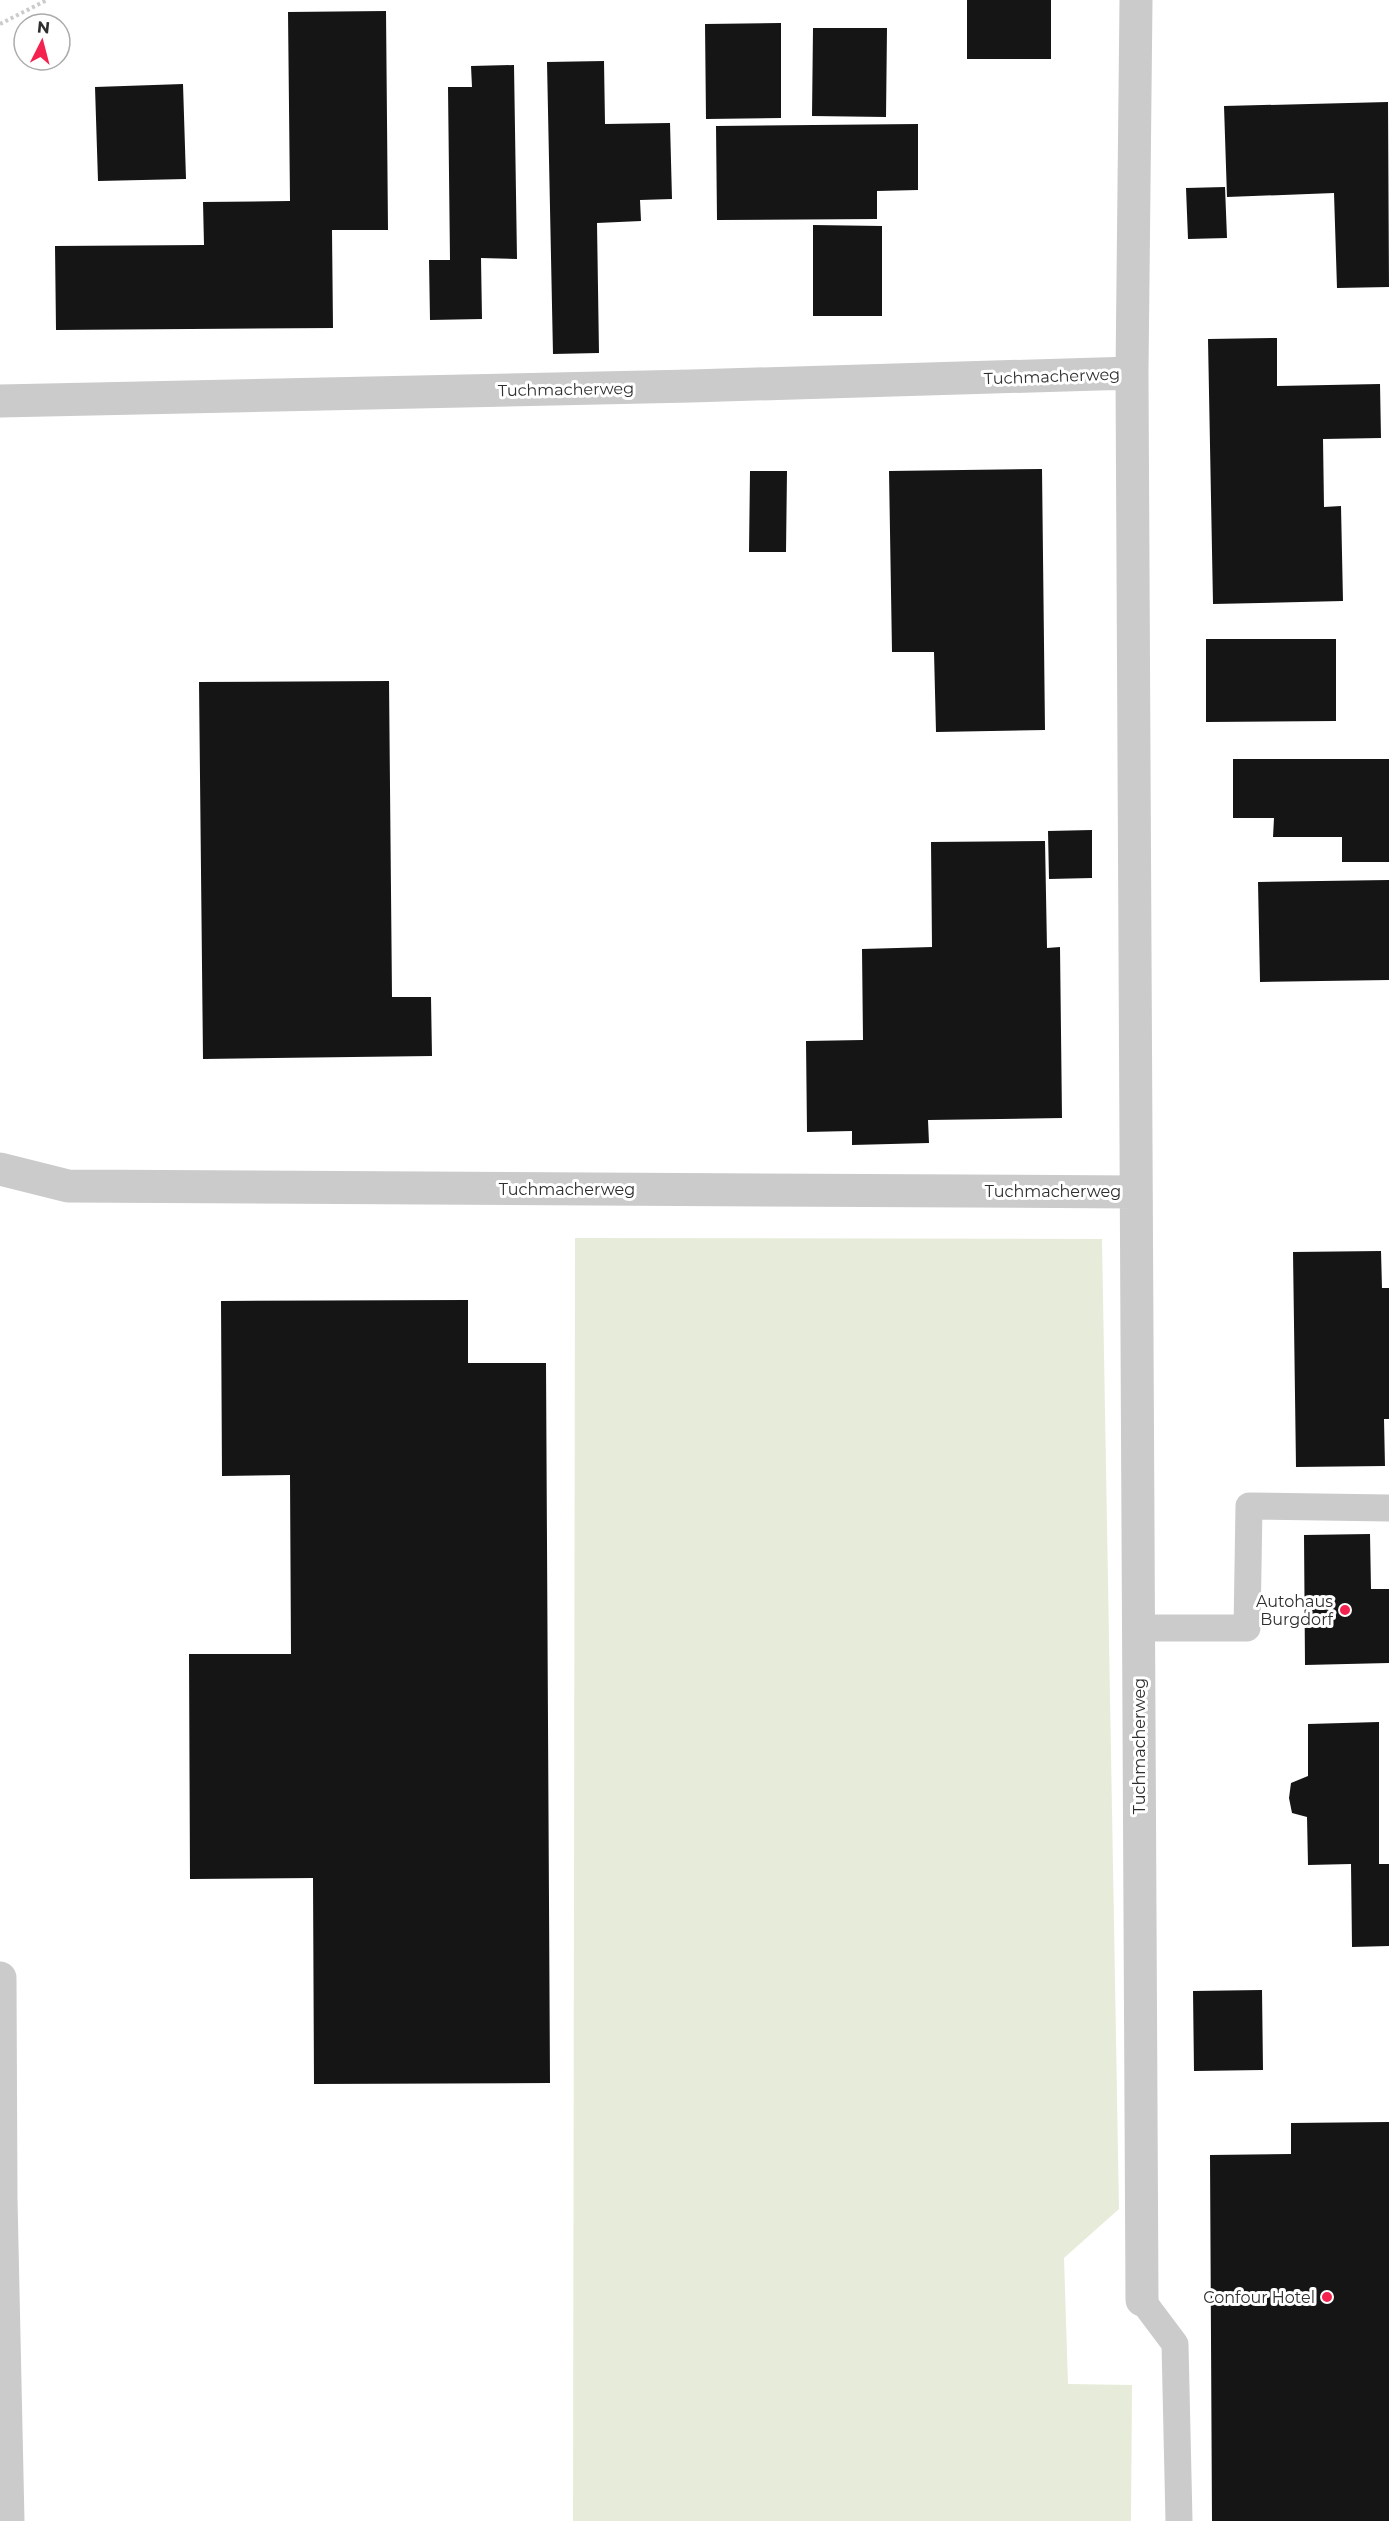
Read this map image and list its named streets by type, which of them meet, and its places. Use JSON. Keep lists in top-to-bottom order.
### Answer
{
  "streets": {
    "street": ["Tuchmacherweg"]
  },
  "places": ["Autohaus Burgdorf", "Confour Hotel"],
  "north": "top"
}
